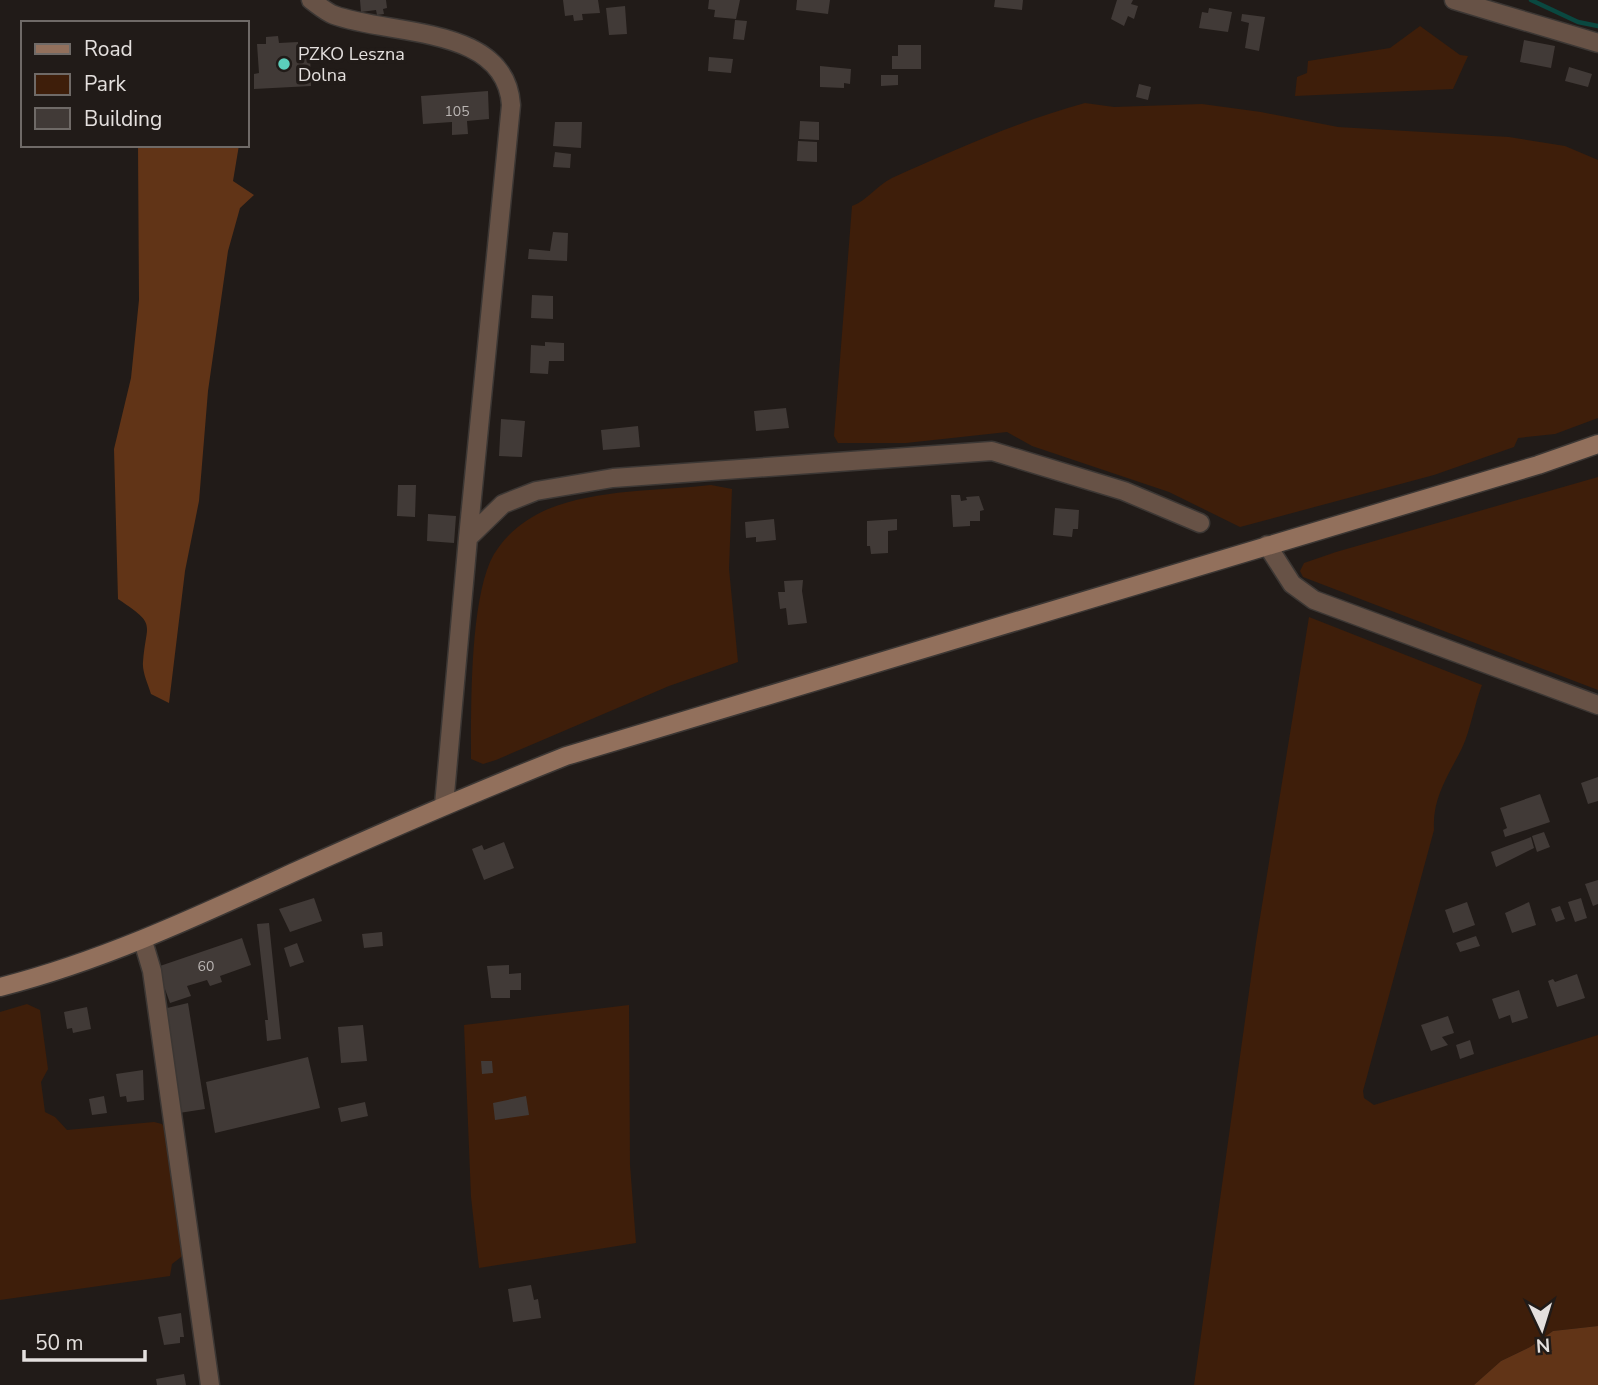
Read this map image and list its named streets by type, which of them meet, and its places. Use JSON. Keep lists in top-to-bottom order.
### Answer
{
  "places": ["PZKO Leszna Dolna"],
  "house_numbers": ["105", "60"],
  "legend": ["Road", "Park", "Building"],
  "scale_bar": "50 m",
  "north": "bottom"
}
